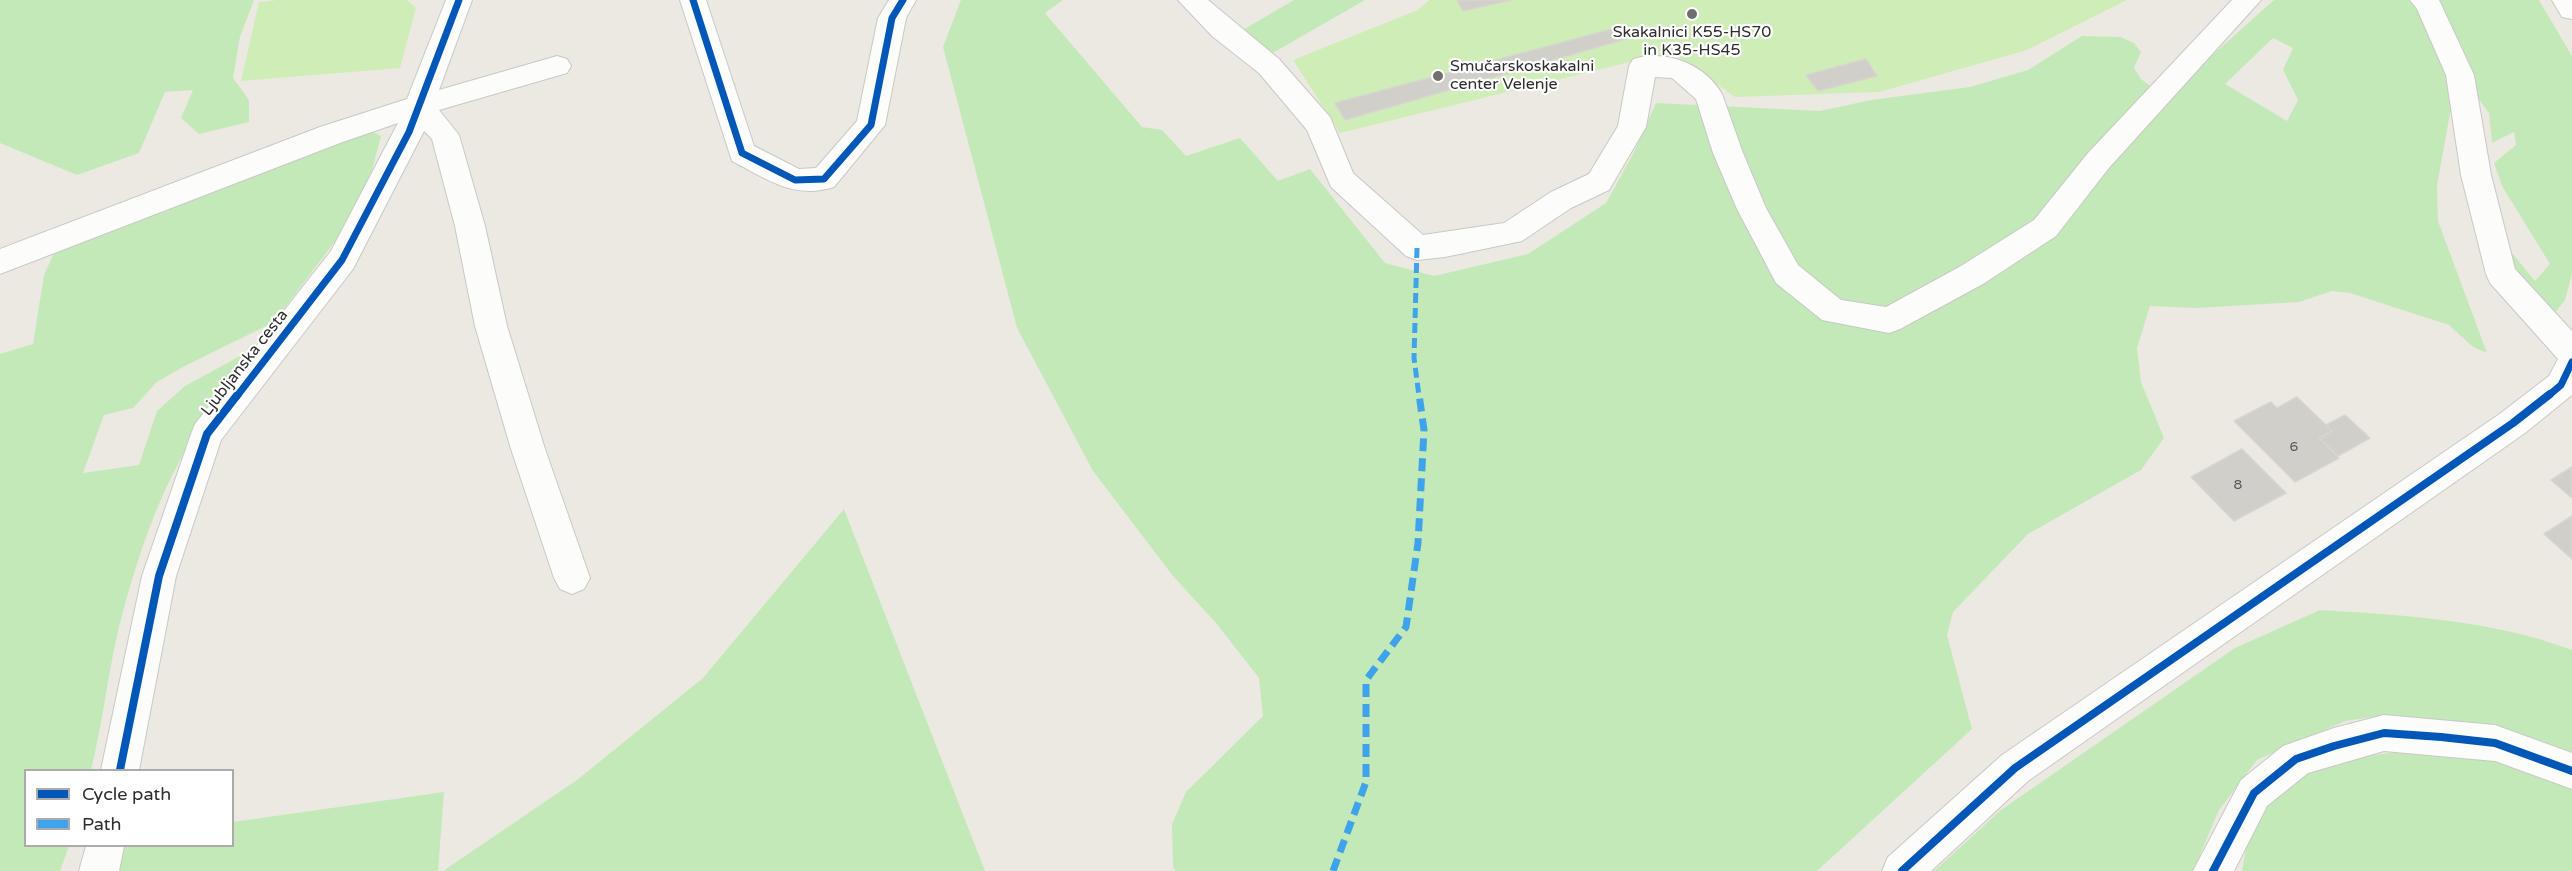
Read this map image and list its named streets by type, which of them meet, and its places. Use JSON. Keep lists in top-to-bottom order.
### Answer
{
  "streets": {
    "street": ["Ljubljanska cesta"]
  },
  "places": ["Skakalnici K55-HS70 in K35-HS45", "Smučarskoskakalni center Velenje"],
  "house_numbers": ["6", "8"],
  "legend": ["Cycle path", "Path"]
}
